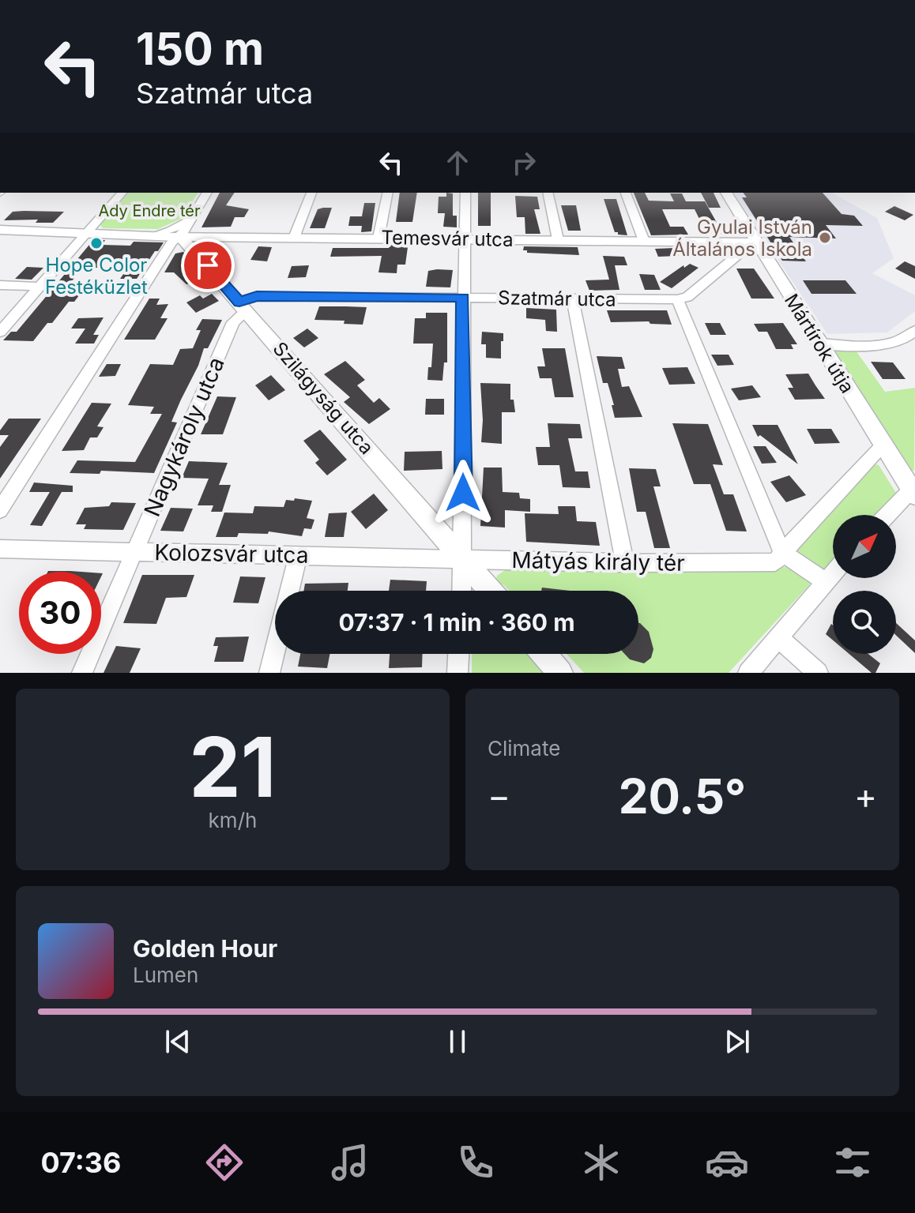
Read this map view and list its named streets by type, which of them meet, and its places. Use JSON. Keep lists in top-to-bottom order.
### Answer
{
  "streets": {
    "street": [
      "Temesvár utca",
      "Szatmár utca",
      "Mártírok útja",
      "Szilágyság utca",
      "Nagykároly utca",
      "Kolozsvár utca",
      "Mátyás király tér"
    ]
  },
  "crossings": [
    ["Temesvár utca", "Mártírok útja"],
    ["Temesvár utca", "Szilágyság utca"],
    ["Szatmár utca", "Szilágyság utca"],
    ["Szatmár utca", "Nagykároly utca"],
    ["Mártírok útja", "Mátyás király tér"],
    ["Szilágyság utca", "Nagykároly utca"],
    ["Szilágyság utca", "Kolozsvár utca"],
    ["Szilágyság utca", "Mátyás király tér"],
    ["Nagykároly utca", "Kolozsvár utca"],
    ["Kolozsvár utca", "Mátyás király tér"]
  ],
  "parks": ["Ady Endre tér"],
  "places": ["Gyulai István Általános Iskola", "Hope Color Festéküzlet"],
  "north": "top right",
  "page": {
    "turn": ["150 m", "Szatmár utca"],
    "limit": "30",
    "trip": "07:37 · 1 min · 360 m",
    "tile": [
      ["21", "km/h"],
      "Climate"
    ],
    "heat": ["−", "20.5°", "+"],
    "song": ["Golden Hour", "Lumen"],
    "tabs": "07:36"
  }
}
